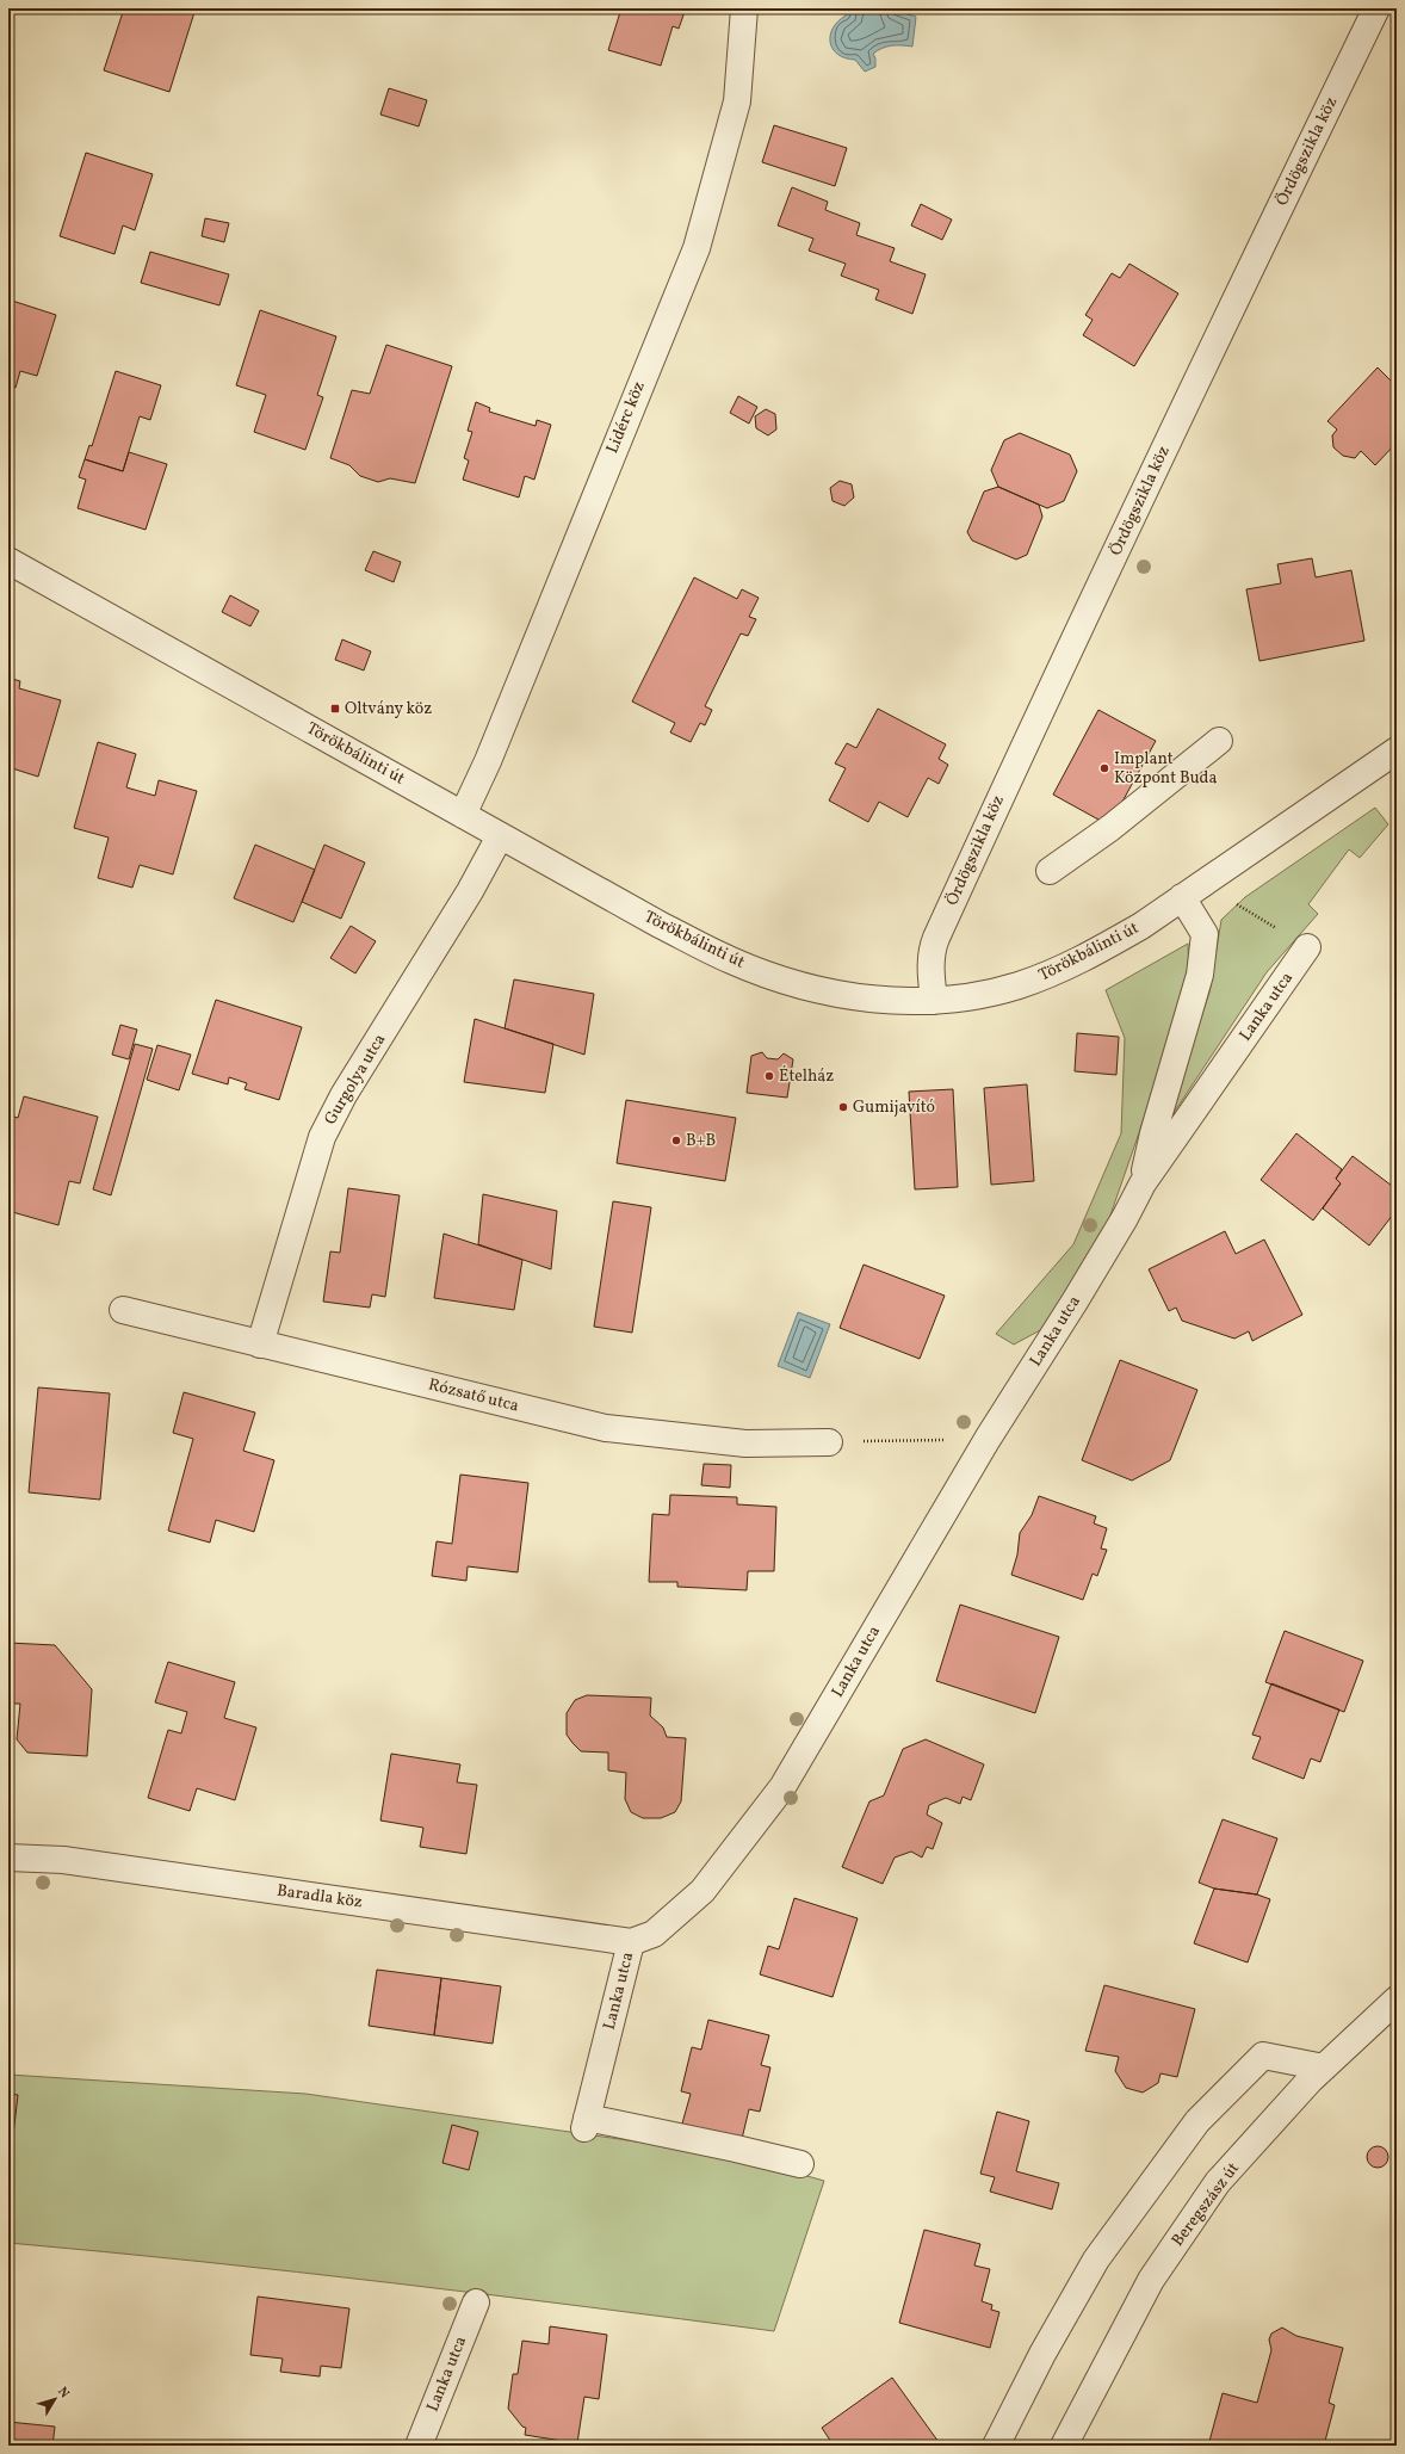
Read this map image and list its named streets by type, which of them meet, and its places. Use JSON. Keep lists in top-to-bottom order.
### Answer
{
  "streets": {
    "street": [
      "Ördögszikla köz",
      "Lidérc köz",
      "Törökbálinti út",
      "Lanka utca",
      "Gurgolya utca",
      "Rózsatő utca",
      "Baradla köz",
      "Beregszász út"
    ]
  },
  "crossings": [
    ["Ördögszikla köz", "Törökbálinti út"],
    ["Lidérc köz", "Törökbálinti út"],
    ["Törökbálinti út", "Lanka utca"],
    ["Törökbálinti út", "Gurgolya utca"],
    ["Lanka utca", "Baradla köz"],
    ["Gurgolya utca", "Rózsatő utca"]
  ],
  "places": {
    "transit": ["Oltvány köz"],
    "other": [
      "Implant Központ Buda",
      "Ételház",
      "Gumijavító",
      "B+B"
    ]
  },
  "north": "top right"
}
